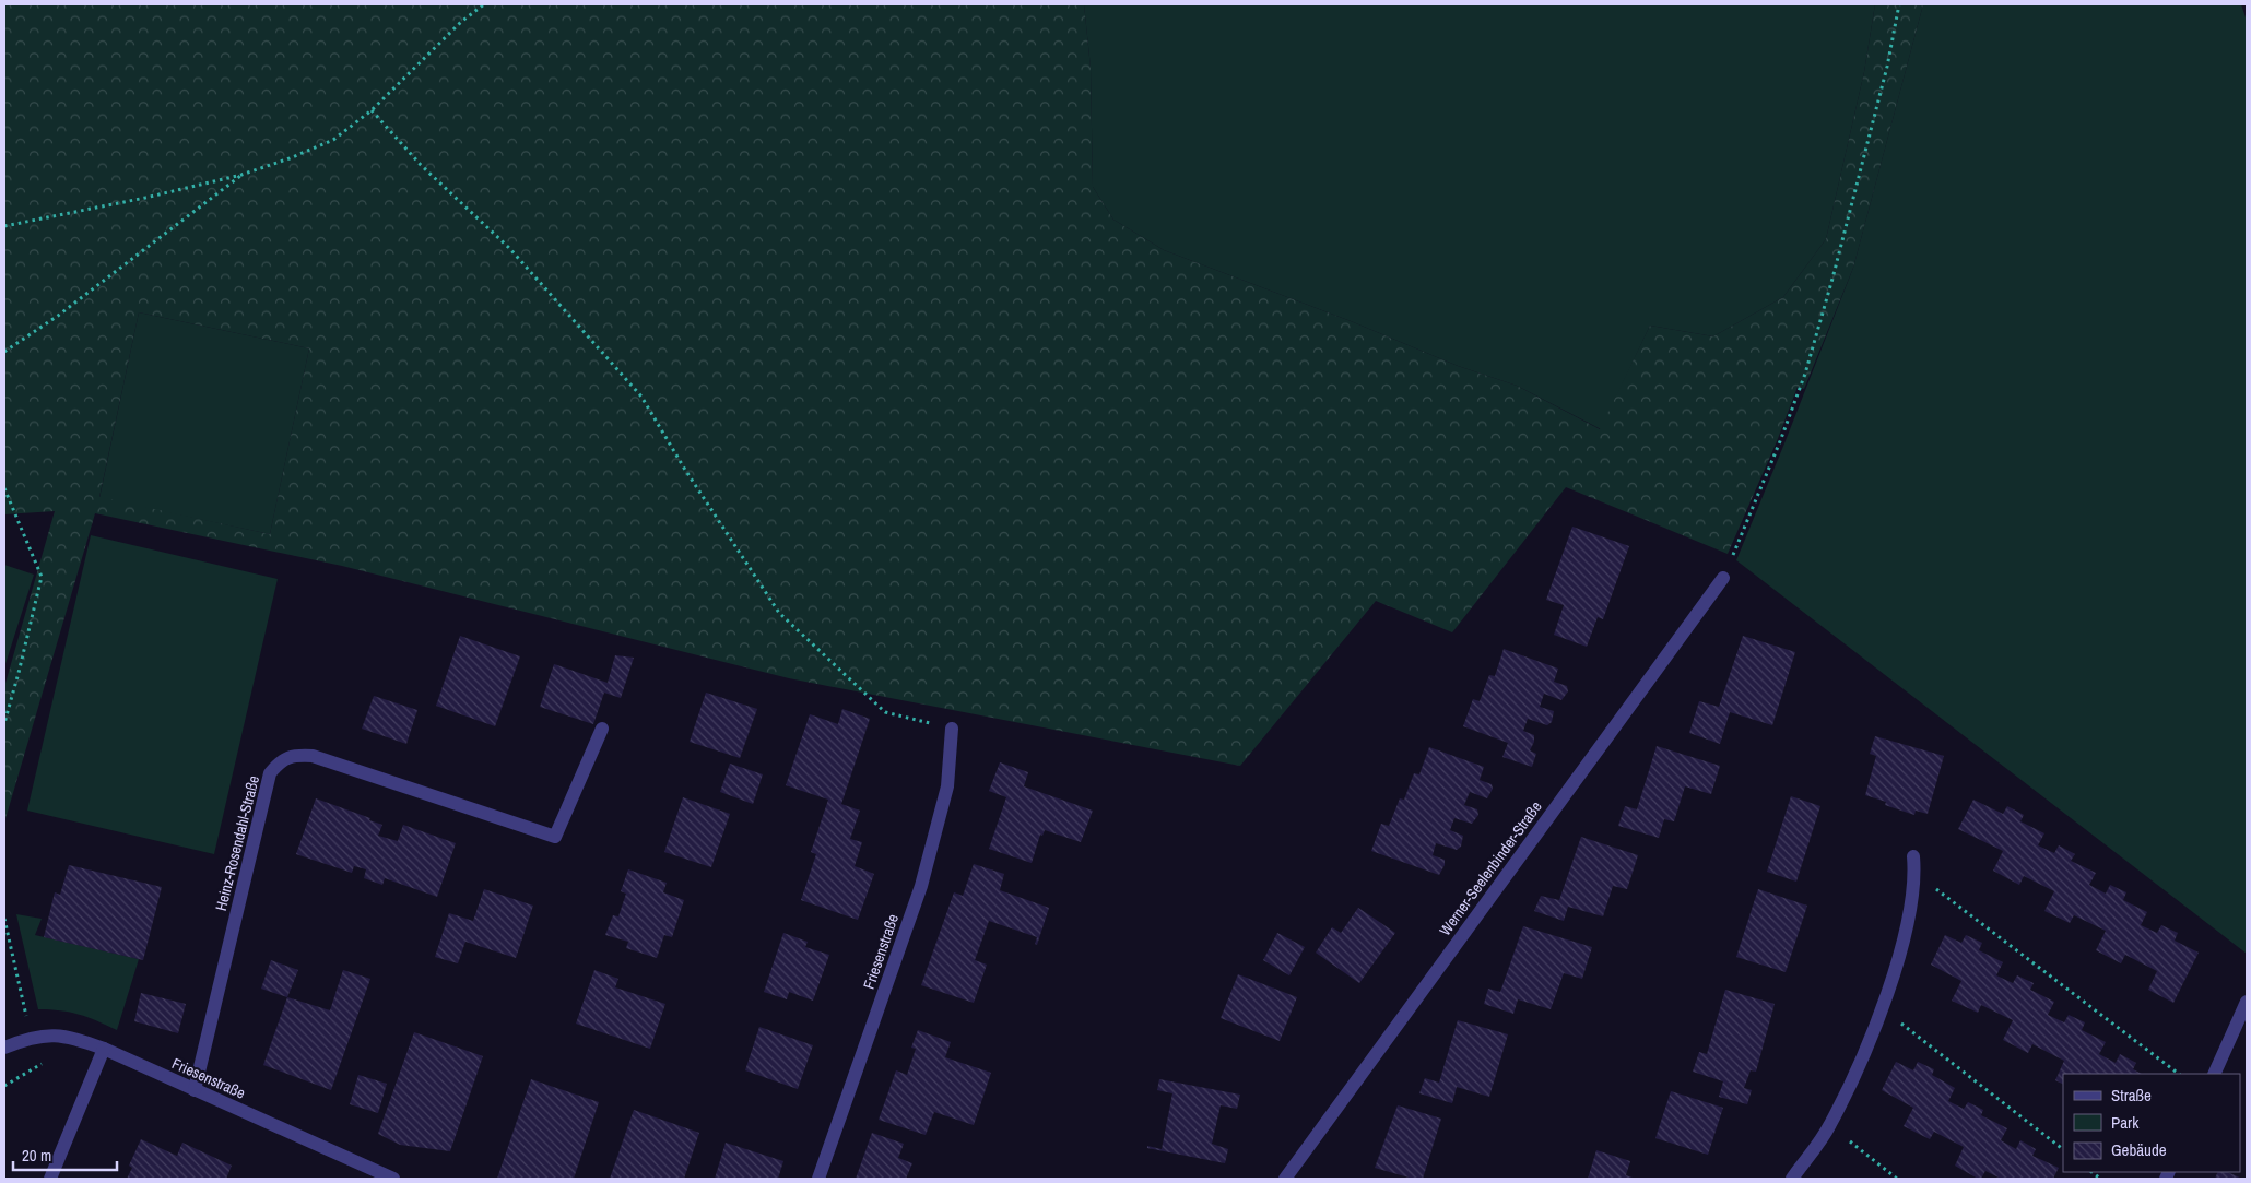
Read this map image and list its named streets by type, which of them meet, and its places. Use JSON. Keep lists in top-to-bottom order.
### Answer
{
  "streets": {
    "street": ["Heinz-Rosendahl-Straße", "Werner-Seelenbinder-Straße", "Friesenstraße"]
  },
  "crossings": [
    ["Heinz-Rosendahl-Straße", "Friesenstraße"]
  ],
  "legend": ["Straße", "Park", "Gebäude"],
  "scale_bar": "20 m"
}
